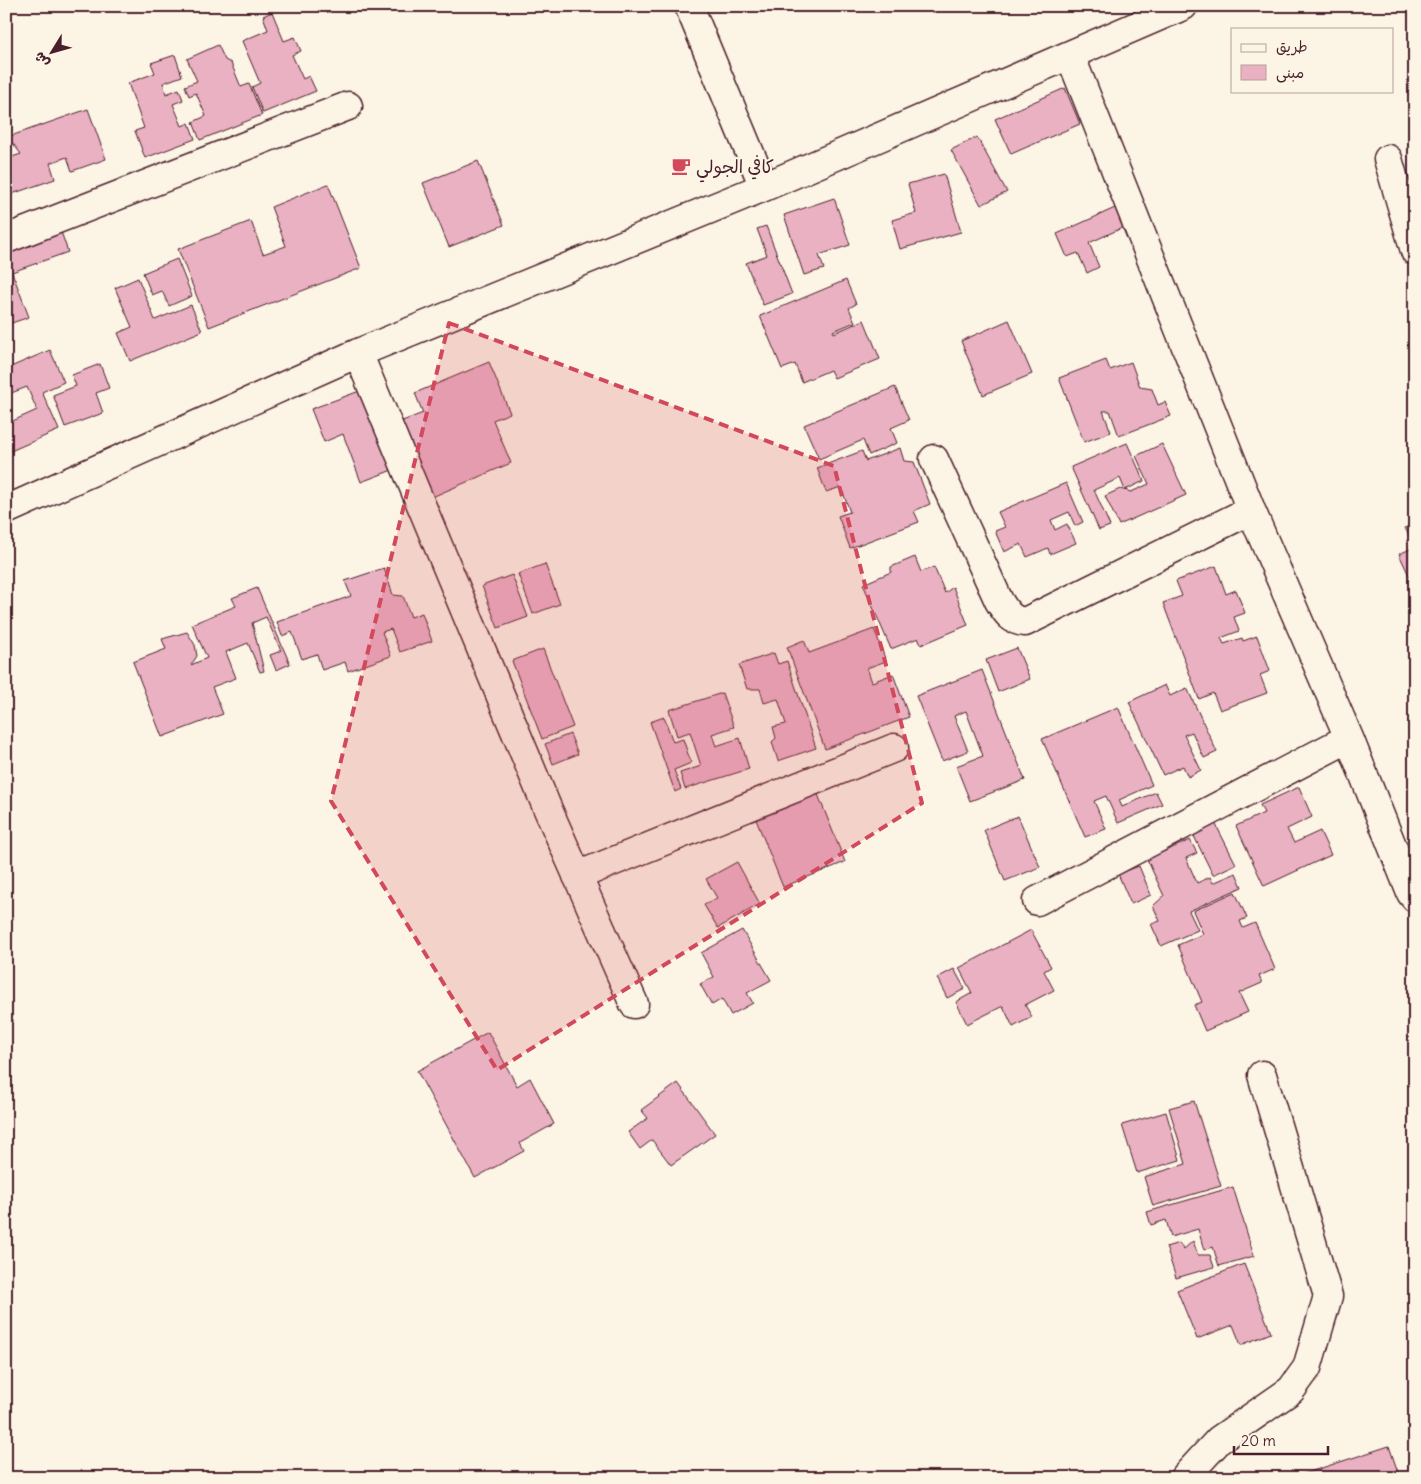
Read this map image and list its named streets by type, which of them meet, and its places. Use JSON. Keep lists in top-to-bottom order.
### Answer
{
  "places": {
    "cafe": ["كافي الجولي"]
  },
  "legend": ["طريق", "مبنى"],
  "scale_bar": "20 m",
  "north": "bottom left"
}
